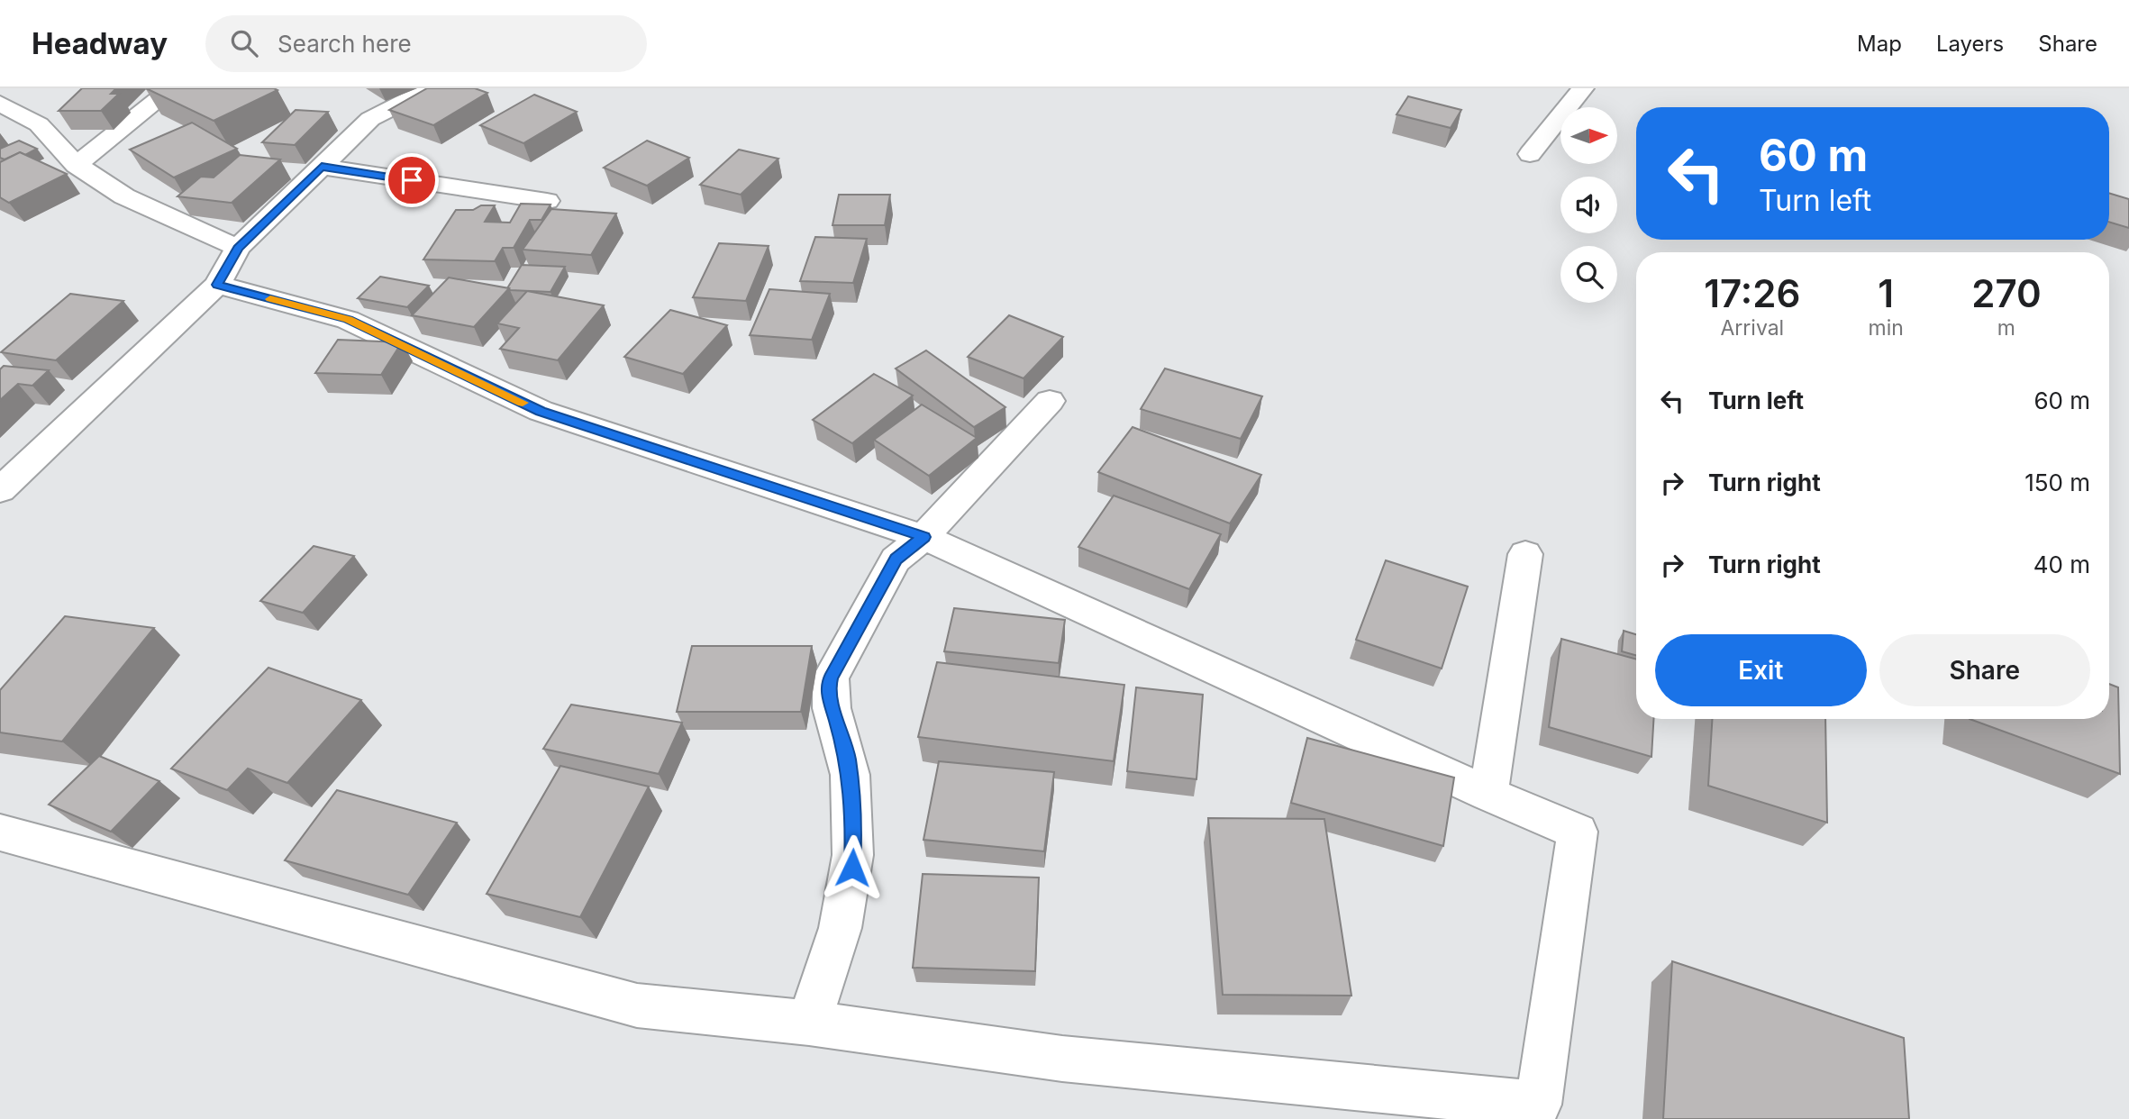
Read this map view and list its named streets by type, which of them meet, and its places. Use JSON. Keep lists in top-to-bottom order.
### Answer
{
  "north": "right",
  "page": {
    "header": "Headway",
    "search": "Search here",
    "nav": ["Map", "Layers", "Share"],
    "turn": ["60 m", "Turn left"],
    "eta": [
      "17:26",
      "Arrival",
      "1",
      "min",
      "270",
      "m"
    ],
    "list": [
      {
        "name": "Turn left",
        "value": "60 m"
      },
      {
        "name": "Turn right",
        "value": "150 m"
      },
      {
        "name": "Turn right",
        "value": "40 m"
      }
    ],
    "buttons": ["Exit", "Share"]
  }
}
